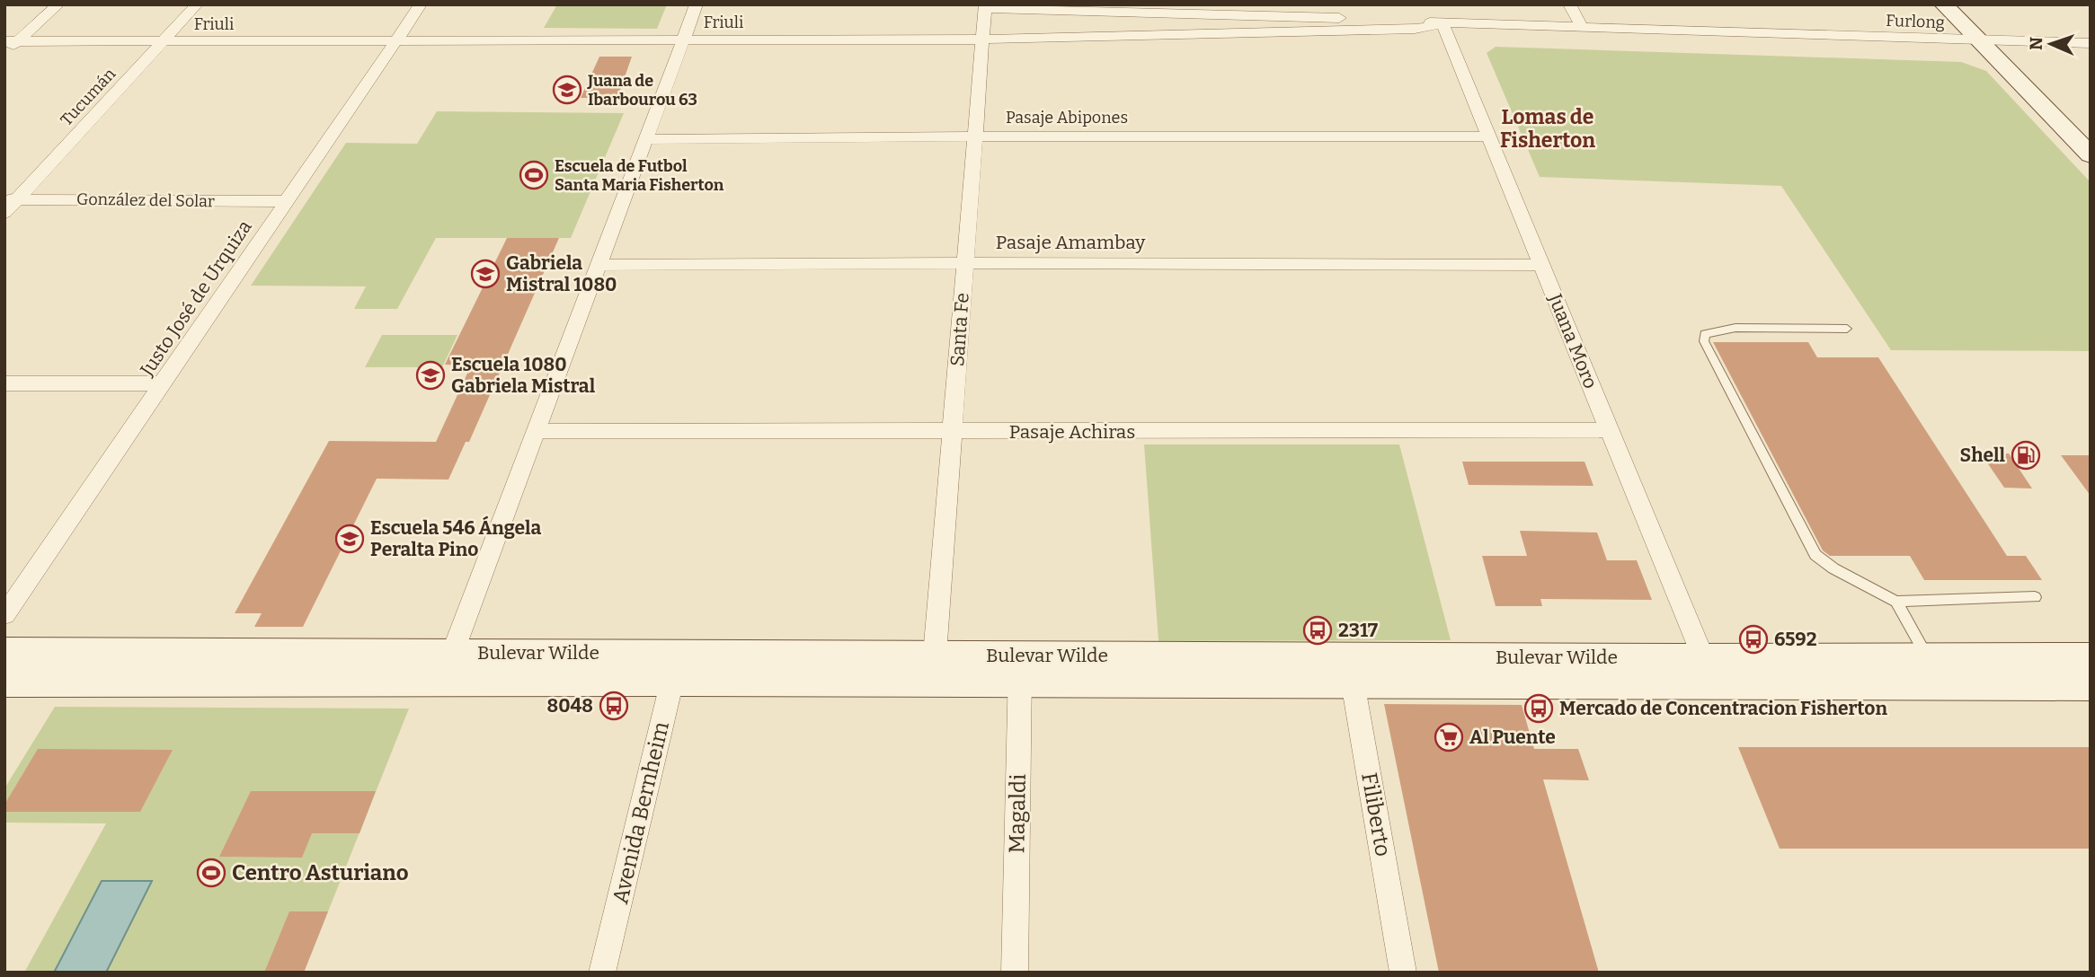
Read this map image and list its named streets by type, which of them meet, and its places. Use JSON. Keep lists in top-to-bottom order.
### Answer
{
  "streets": {
    "main road": ["Bulevar Wilde"],
    "street": [
      "Furlong",
      "Friuli",
      "Tucumán",
      "Pasaje Abipones",
      "González del Solar",
      "Pasaje Amambay",
      "Justo José de Urquiza",
      "Santa Fe",
      "Juana Moro",
      "Pasaje Achiras",
      "Avenida Bernheim",
      "Magaldi",
      "Filiberto"
    ]
  },
  "crossings": [
    ["Furlong", "Friuli"],
    ["Furlong", "Santa Fe"],
    ["Furlong", "Juana Moro"],
    ["Friuli", "Tucumán"],
    ["Friuli", "Justo José de Urquiza"],
    ["Friuli", "Santa Fe"],
    ["Friuli", "Juana Moro"],
    ["Tucumán", "González del Solar"],
    ["Pasaje Abipones", "Santa Fe"],
    ["Pasaje Abipones", "Juana Moro"],
    ["González del Solar", "Justo José de Urquiza"],
    ["Pasaje Amambay", "Santa Fe"],
    ["Pasaje Amambay", "Juana Moro"],
    ["Santa Fe", "Pasaje Achiras"],
    ["Santa Fe", "Bulevar Wilde"],
    ["Juana Moro", "Pasaje Achiras"],
    ["Juana Moro", "Bulevar Wilde"],
    ["Bulevar Wilde", "Avenida Bernheim"],
    ["Bulevar Wilde", "Magaldi"],
    ["Bulevar Wilde", "Filiberto"]
  ],
  "districts": ["Lomas de Fisherton"],
  "places": {
    "school or university": [
      "Juana de Ibarbourou 63",
      "Gabriela Mistral 1080",
      "Escuela 1080 Gabriela Mistral",
      "Escuela 546 Ángela Peralta Pino"
    ],
    "sports": ["Escuela de Futbol Santa Maria Fisherton", "Centro Asturiano"],
    "fuel station": ["Shell"],
    "bus stop": [
      "2317",
      "6592",
      "8048",
      "Mercado de Concentracion Fisherton"
    ],
    "supermarket": ["Al Puente"]
  },
  "north": "left"
}
